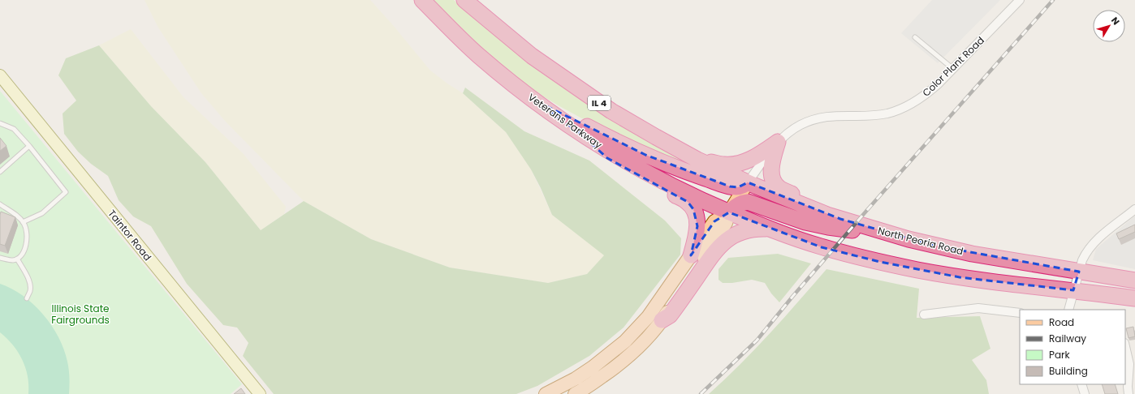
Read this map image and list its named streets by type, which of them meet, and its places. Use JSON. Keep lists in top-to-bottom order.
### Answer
{
  "streets": {
    "highway": ["IL 4", "Veterans Parkway", "North Peoria Road"],
    "main road": ["Taintor Road"],
    "street": ["Color Plant Road"]
  },
  "crossings": [
    ["Color Plant Road", "IL 4"],
    ["Color Plant Road", "North Peoria Road"],
    ["IL 4", "North Peoria Road"]
  ],
  "parks": ["Illinois State Fairgrounds"],
  "legend": [
    "Road",
    "Railway",
    "Park",
    "Building"
  ],
  "north": "top right"
}
